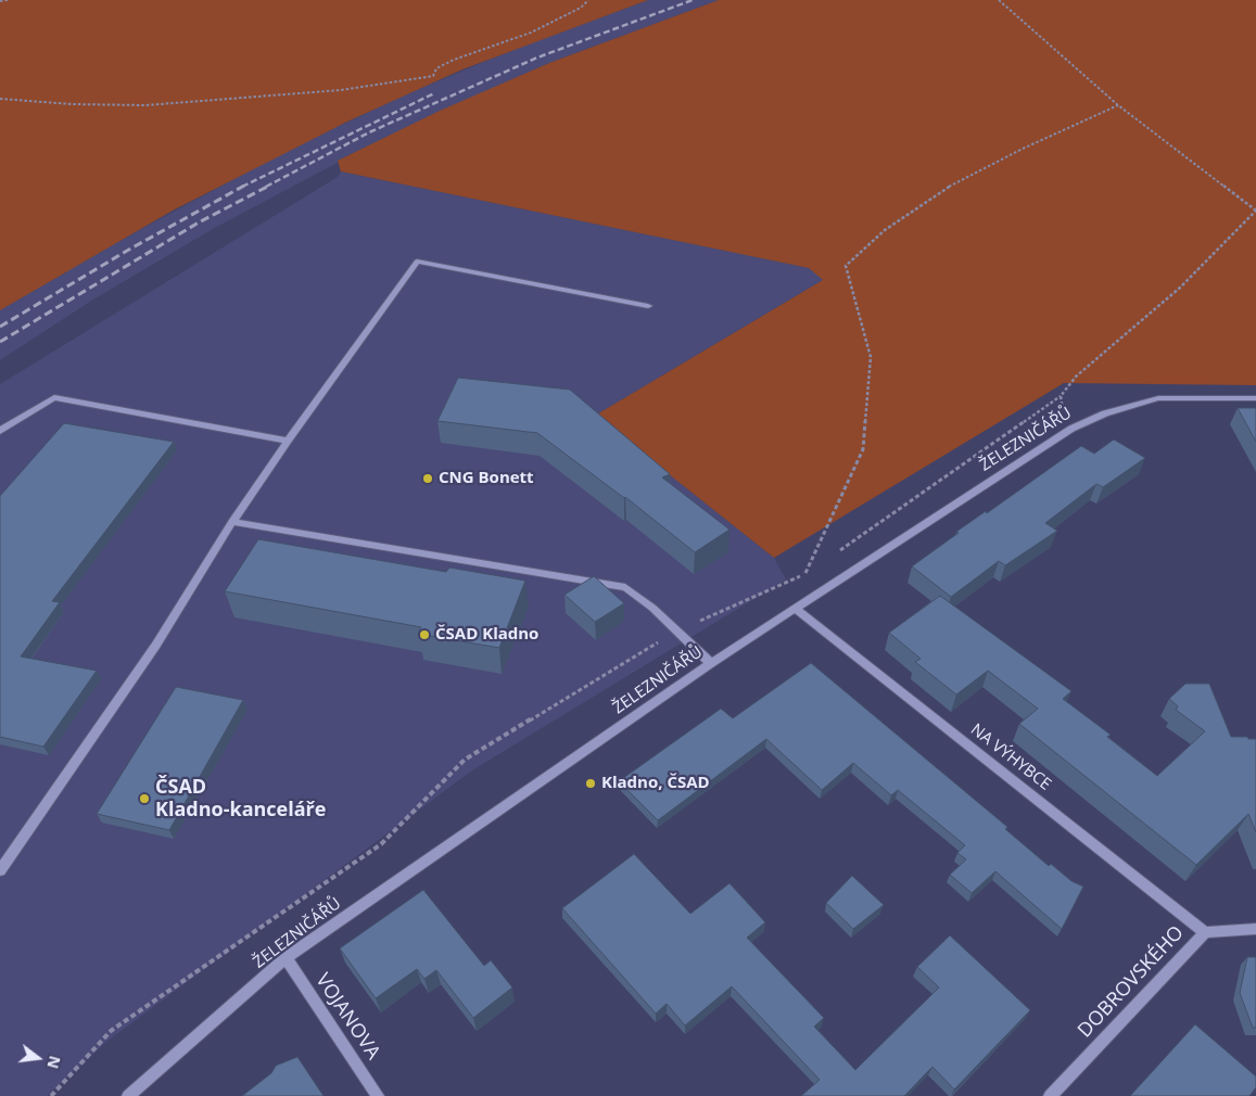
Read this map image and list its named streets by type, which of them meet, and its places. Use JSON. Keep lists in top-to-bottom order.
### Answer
{
  "streets": {
    "street": [
      "ŽELEZNIČÁŘŮ",
      "NA VÝHYBCE",
      "DOBROVSKÉHO",
      "VOJANOVA"
    ]
  },
  "crossings": [
    ["ŽELEZNIČÁŘŮ", "NA VÝHYBCE"],
    ["ŽELEZNIČÁŘŮ", "VOJANOVA"],
    ["NA VÝHYBCE", "DOBROVSKÉHO"]
  ],
  "places": [
    "CNG Bonett",
    "ČSAD Kladno",
    "Kladno, ČSAD",
    "ČSAD Kladno-kanceláře"
  ],
  "north": "right"
}
